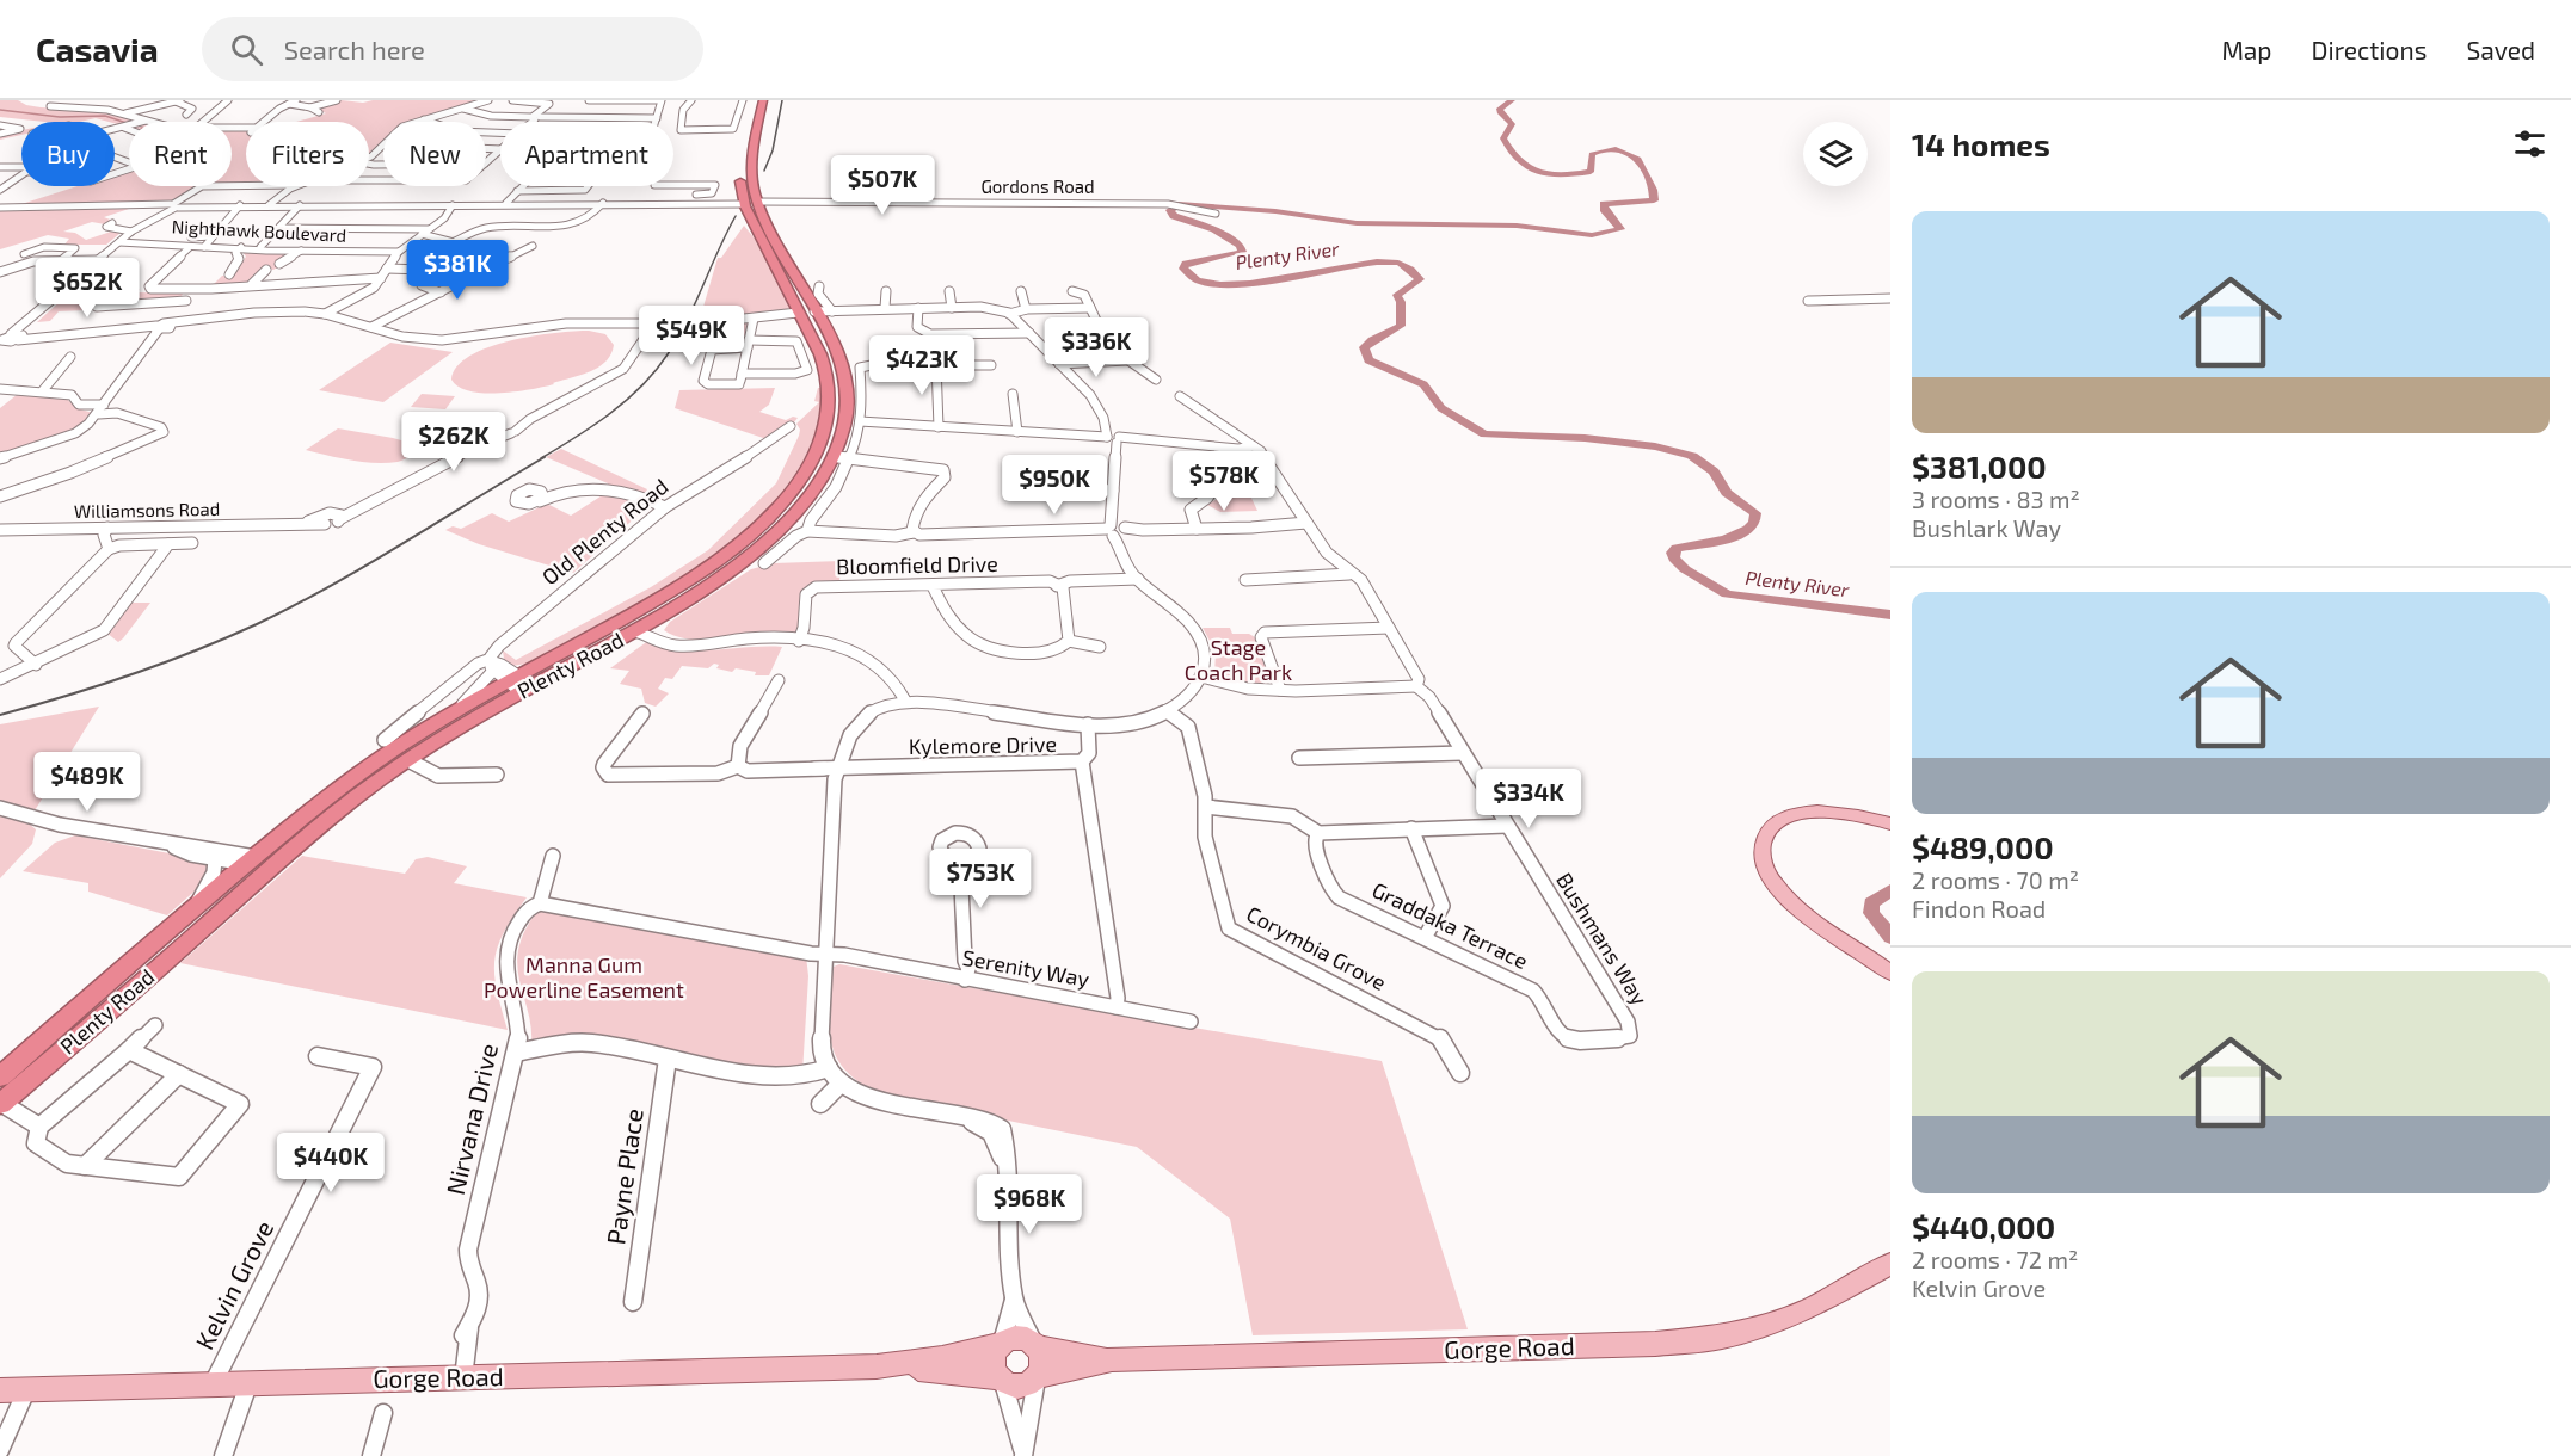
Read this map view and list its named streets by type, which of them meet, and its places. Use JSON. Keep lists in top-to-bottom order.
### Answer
{
  "streets": {
    "highway": ["Gordons Road", "Plenty Road"],
    "main road": ["Gorge Road"],
    "street": [
      "Nighthawk Boulevard",
      "Williamsons Road",
      "Old Plenty Road",
      "Bloomfield Drive",
      "Kylemore Drive",
      "Graddaka Terrace",
      "Bushmans Way",
      "Corymbia Grove",
      "Serenity Way",
      "Nirvana Drive",
      "Payne Place",
      "Kelvin Grove"
    ]
  },
  "crossings": [
    ["Gordons Road", "Plenty Road"],
    ["Old Plenty Road", "Plenty Road"],
    ["Graddaka Terrace", "Bushmans Way"],
    ["Serenity Way", "Nirvana Drive"],
    ["Nirvana Drive", "Gorge Road"],
    ["Kelvin Grove", "Gorge Road"]
  ],
  "water": ["Plenty River"],
  "parks": ["Stage Coach Park", "Manna Gum Powerline Easement"],
  "page": {
    "header": "Casavia",
    "search": "Search here",
    "nav": ["Map", "Directions", "Saved"],
    "heading": "14 homes",
    "chip": [
      "Buy",
      "Rent",
      "Filters",
      "New",
      "Apartment"
    ],
    "price": [
      "$507K",
      "$381K",
      "$652K",
      "$549K",
      "$336K",
      "$423K",
      "$262K",
      "$578K",
      "$950K",
      "$489K",
      "$334K",
      "$753K",
      "$440K",
      "$968K"
    ],
    "list": [
      {
        "name": "$381,000",
        "note": "3 rooms · 83 m² · Bushlark Way"
      },
      {
        "name": "$489,000",
        "note": "2 rooms · 70 m² · Findon Road"
      },
      {
        "name": "$440,000",
        "note": "2 rooms · 72 m² · Kelvin Grove"
      }
    ]
  }
}
